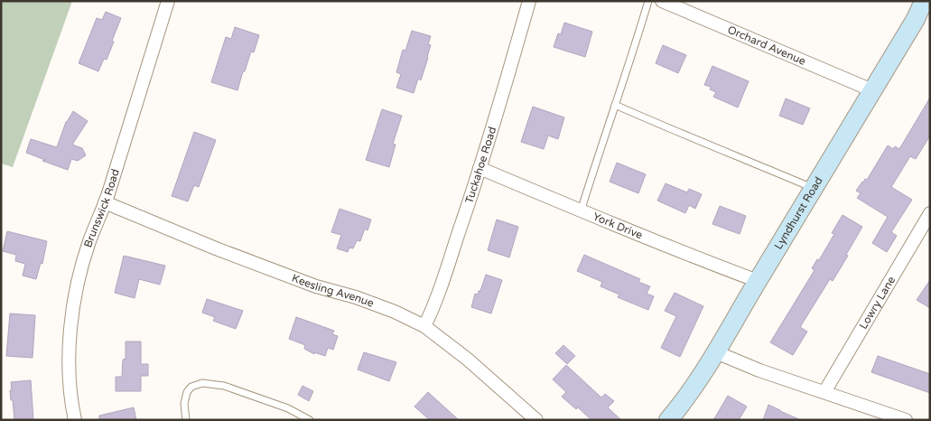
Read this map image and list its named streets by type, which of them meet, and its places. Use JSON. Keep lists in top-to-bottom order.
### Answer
{
  "streets": {
    "main road": ["Lyndhurst Road"],
    "street": [
      "Orchard Avenue",
      "Tuckahoe Road",
      "Brunswick Road",
      "York Drive",
      "Keesling Avenue",
      "Lowry Lane"
    ]
  },
  "crossings": [
    ["Orchard Avenue", "Lyndhurst Road"],
    ["Tuckahoe Road", "York Drive"],
    ["Tuckahoe Road", "Keesling Avenue"],
    ["Brunswick Road", "Keesling Avenue"],
    ["Lyndhurst Road", "York Drive"]
  ]
}
